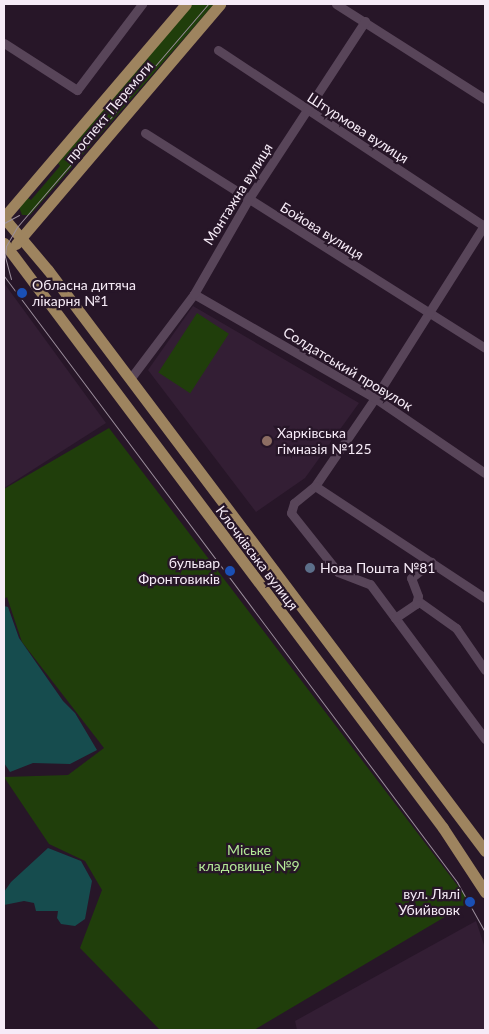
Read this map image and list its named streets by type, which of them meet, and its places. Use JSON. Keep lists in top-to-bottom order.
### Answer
{
  "streets": {
    "main road": ["проспект Перемоги", "Клочківська вулиця"],
    "street": [
      "Штурмова вулиця",
      "Монтажна вулиця",
      "Бойова вулиця",
      "Солдатський провулок"
    ]
  },
  "crossings": [
    ["проспект Перемоги", "Клочківська вулиця"],
    ["Штурмова вулиця", "Монтажна вулиця"],
    ["Монтажна вулиця", "Бойова вулиця"],
    ["Монтажна вулиця", "Солдатський провулок"],
    ["Монтажна вулиця", "Клочківська вулиця"]
  ],
  "parks": ["Міське кладовище №9"],
  "places": [
    "Обласна дитяча лікарня №1",
    "Харківська гімназія №125",
    "Нова Пошта №81",
    "бульвар Фронтовиків",
    "вул. Лялі Убийвовк"
  ]
}
